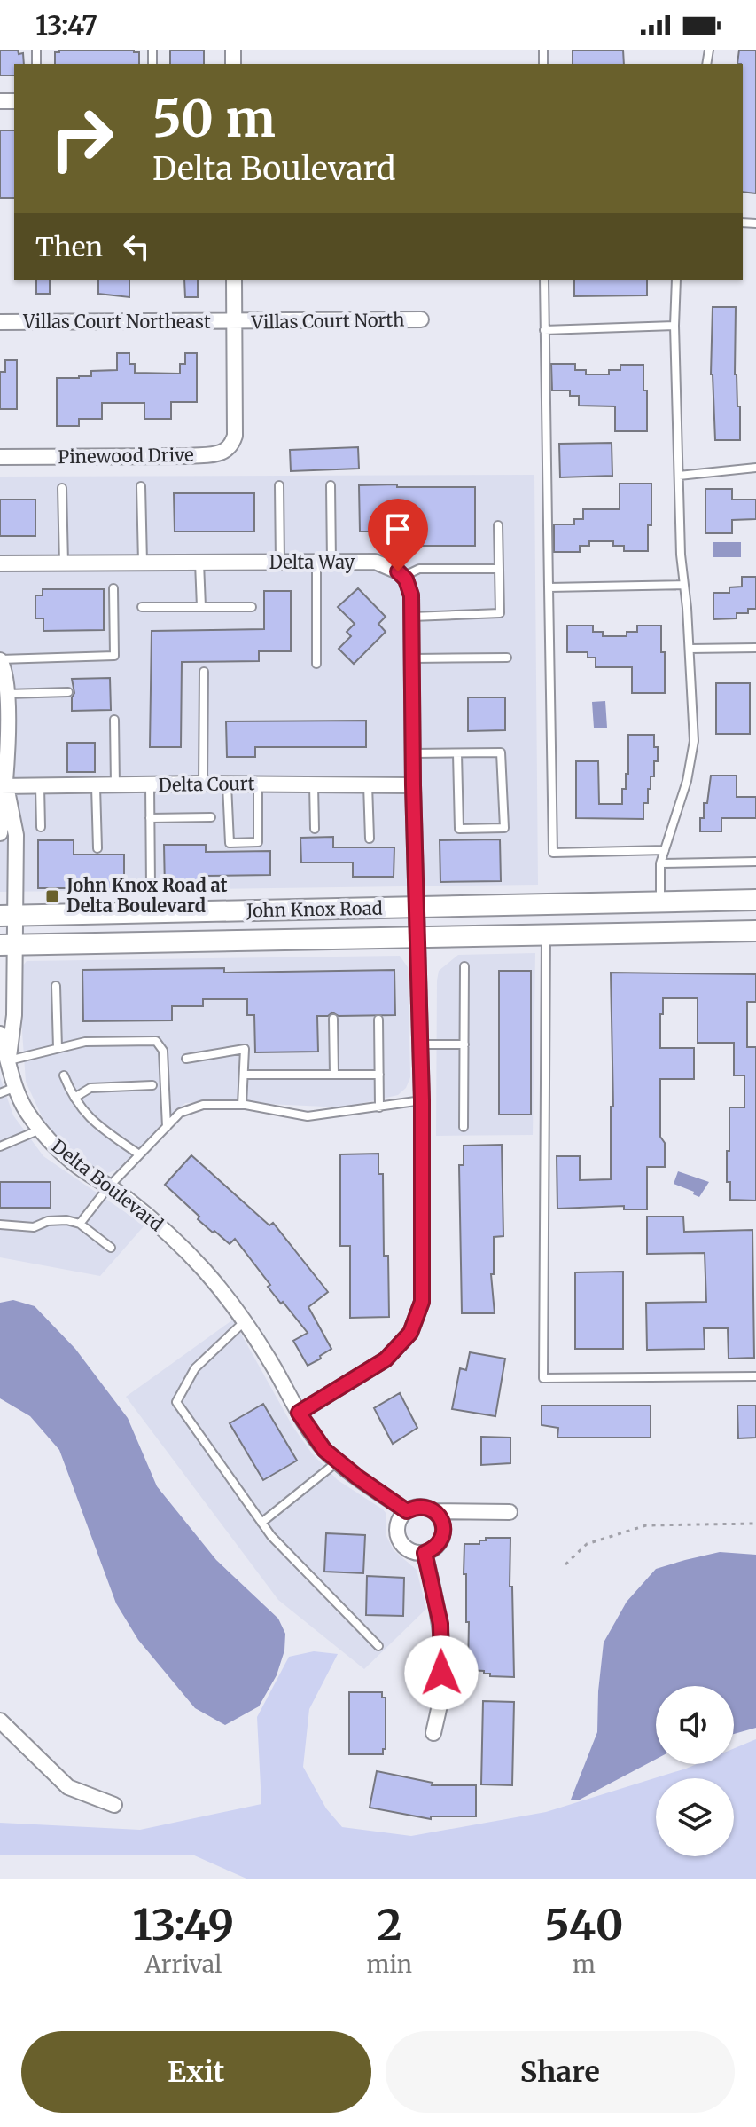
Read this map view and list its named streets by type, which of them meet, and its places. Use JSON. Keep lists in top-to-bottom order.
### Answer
{
  "streets": {
    "main road": ["John Knox Road"],
    "street": [
      "Villas Court North",
      "Villas Court Northeast",
      "Pinewood Drive",
      "Delta Way",
      "Delta Court",
      "Delta Boulevard"
    ]
  },
  "crossings": [
    ["Villas Court North", "Villas Court Northeast"],
    ["Villas Court North", "Pinewood Drive"],
    ["Villas Court Northeast", "Pinewood Drive"]
  ],
  "places": {
    "transit": ["John Knox Road at Delta Boulevard"]
  },
  "page": {
    "status": "13:47",
    "turn": ["50 m", "Delta Boulevard"],
    "then": "Then",
    "eta": [
      "13:49",
      "Arrival",
      "2",
      "min",
      "540",
      "m"
    ],
    "buttons": ["Exit", "Share"]
  }
}
